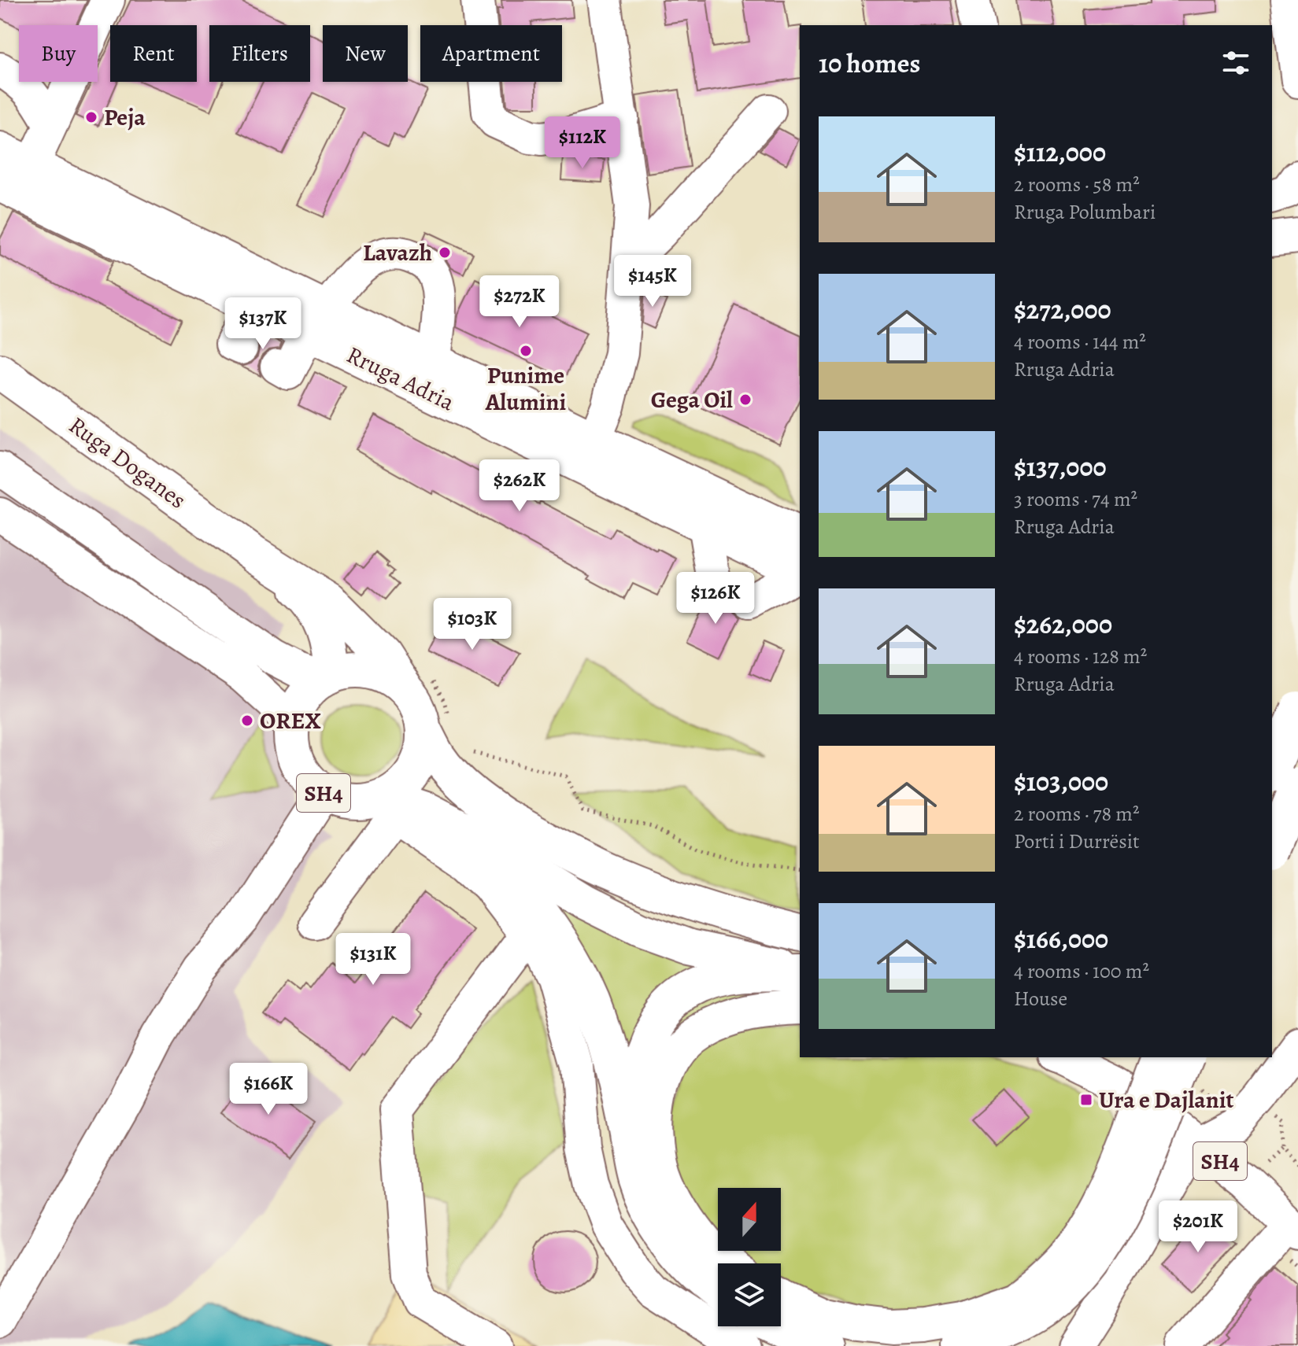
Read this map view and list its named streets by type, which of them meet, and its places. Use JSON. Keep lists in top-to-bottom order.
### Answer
{
  "streets": {
    "main road": ["Rruga Adria", "Ruga Doganes", "SH4"]
  },
  "places": {
    "other": [
      "Peja",
      "Lavazh",
      "Punime Alumini",
      "Gega Oil",
      "OREX"
    ],
    "transit": ["Ura e Dajlanit"]
  },
  "north": "top",
  "page": {
    "chip": [
      "Buy",
      "Rent",
      "Filters",
      "New",
      "Apartment"
    ],
    "heading": "10 homes",
    "list": [
      {
        "name": "$112,000",
        "note": "2 rooms · 58 m² · Rruga Polumbari"
      },
      {
        "name": "$272,000",
        "note": "4 rooms · 144 m² · Rruga Adria"
      },
      {
        "name": "$137,000",
        "note": "3 rooms · 74 m² · Rruga Adria"
      },
      {
        "name": "$262,000",
        "note": "4 rooms · 128 m² · Rruga Adria"
      },
      {
        "name": "$103,000",
        "note": "2 rooms · 78 m² · Porti i Durrësit"
      },
      {
        "name": "$166,000",
        "note": "4 rooms · 100 m² · House"
      }
    ],
    "price": [
      "$112K",
      "$145K",
      "$272K",
      "$137K",
      "$262K",
      "$126K",
      "$103K",
      "$131K",
      "$166K",
      "$201K"
    ]
  }
}
